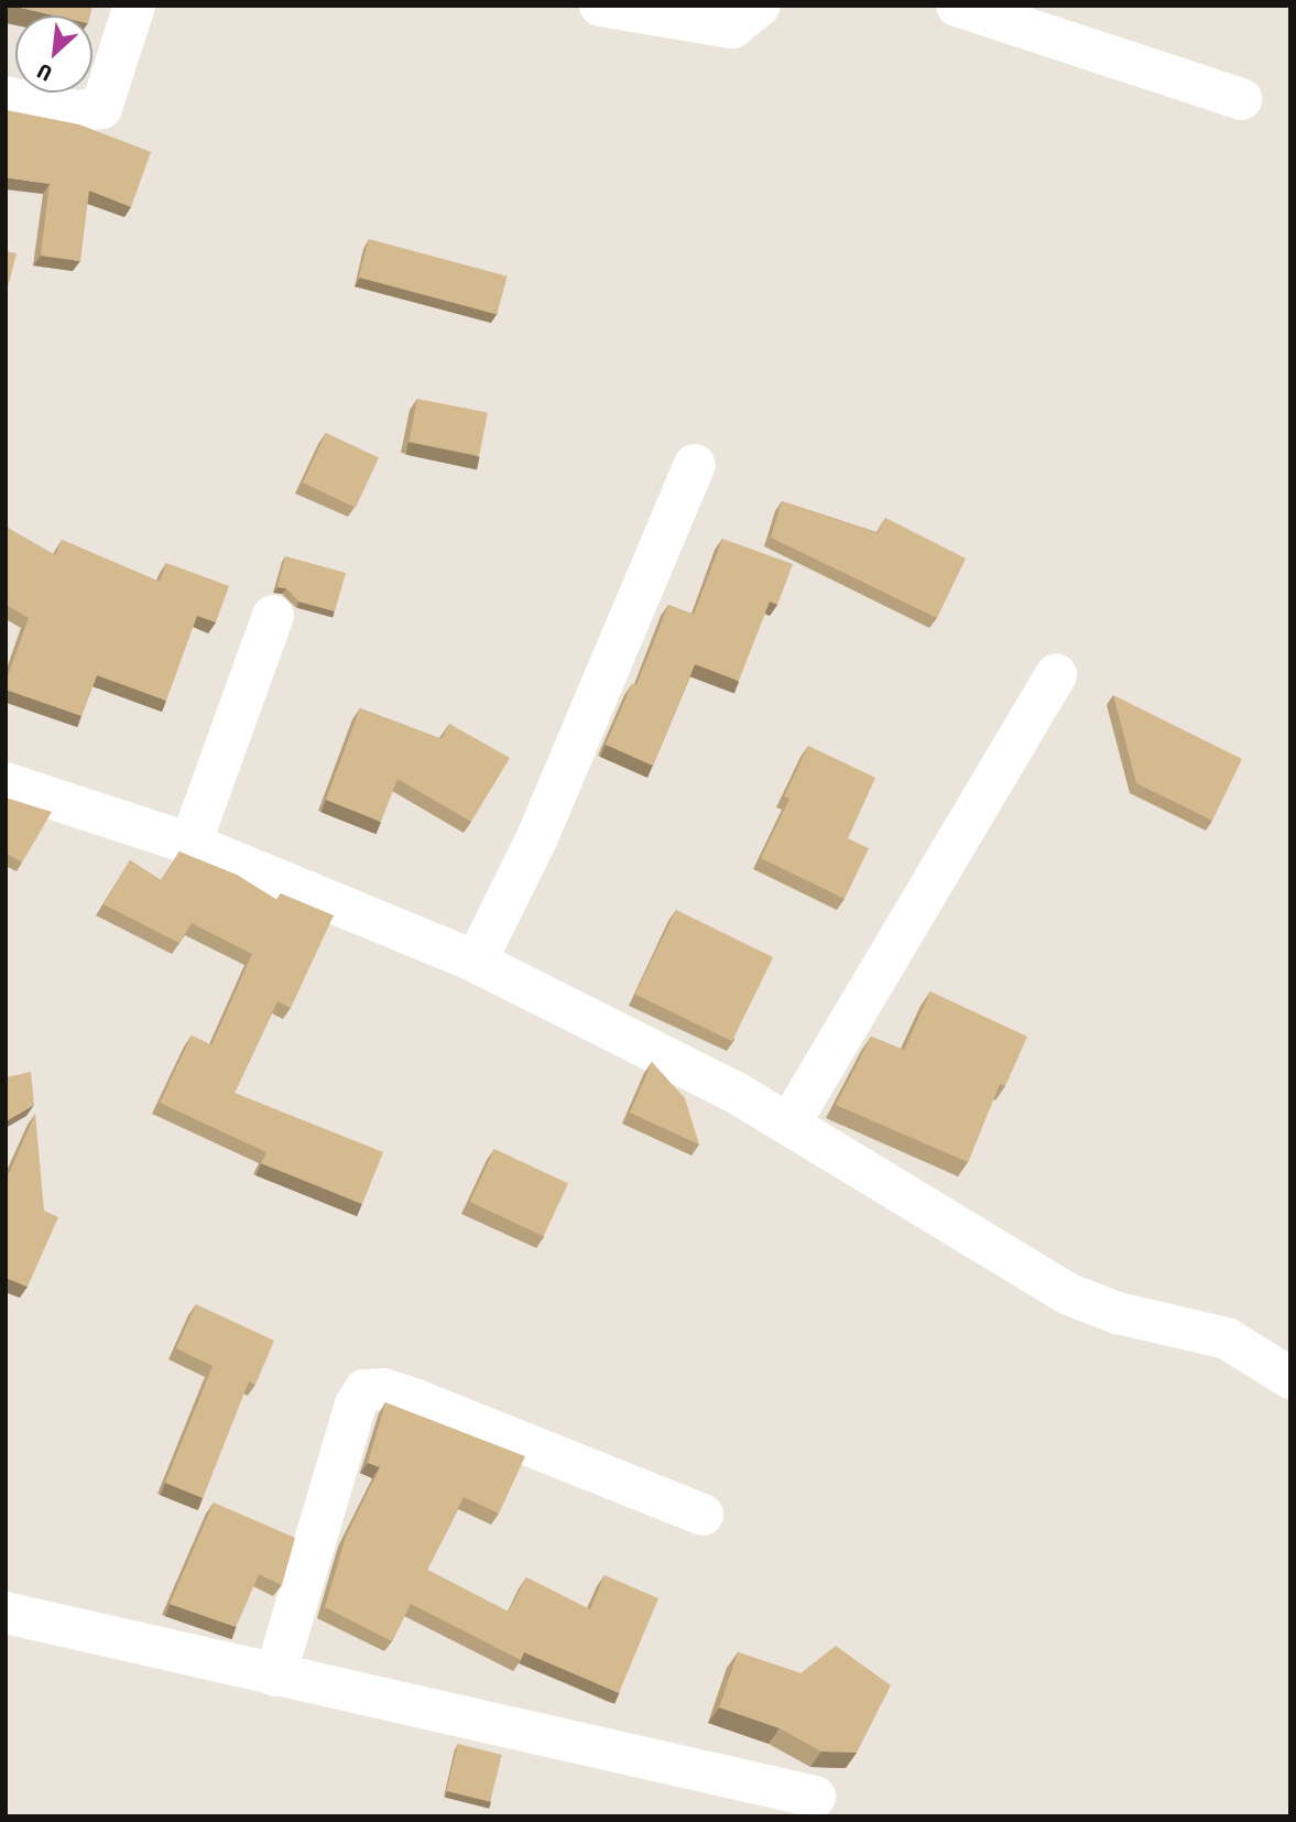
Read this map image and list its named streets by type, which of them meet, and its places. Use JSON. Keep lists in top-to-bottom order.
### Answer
{
  "north": "bottom left"
}
